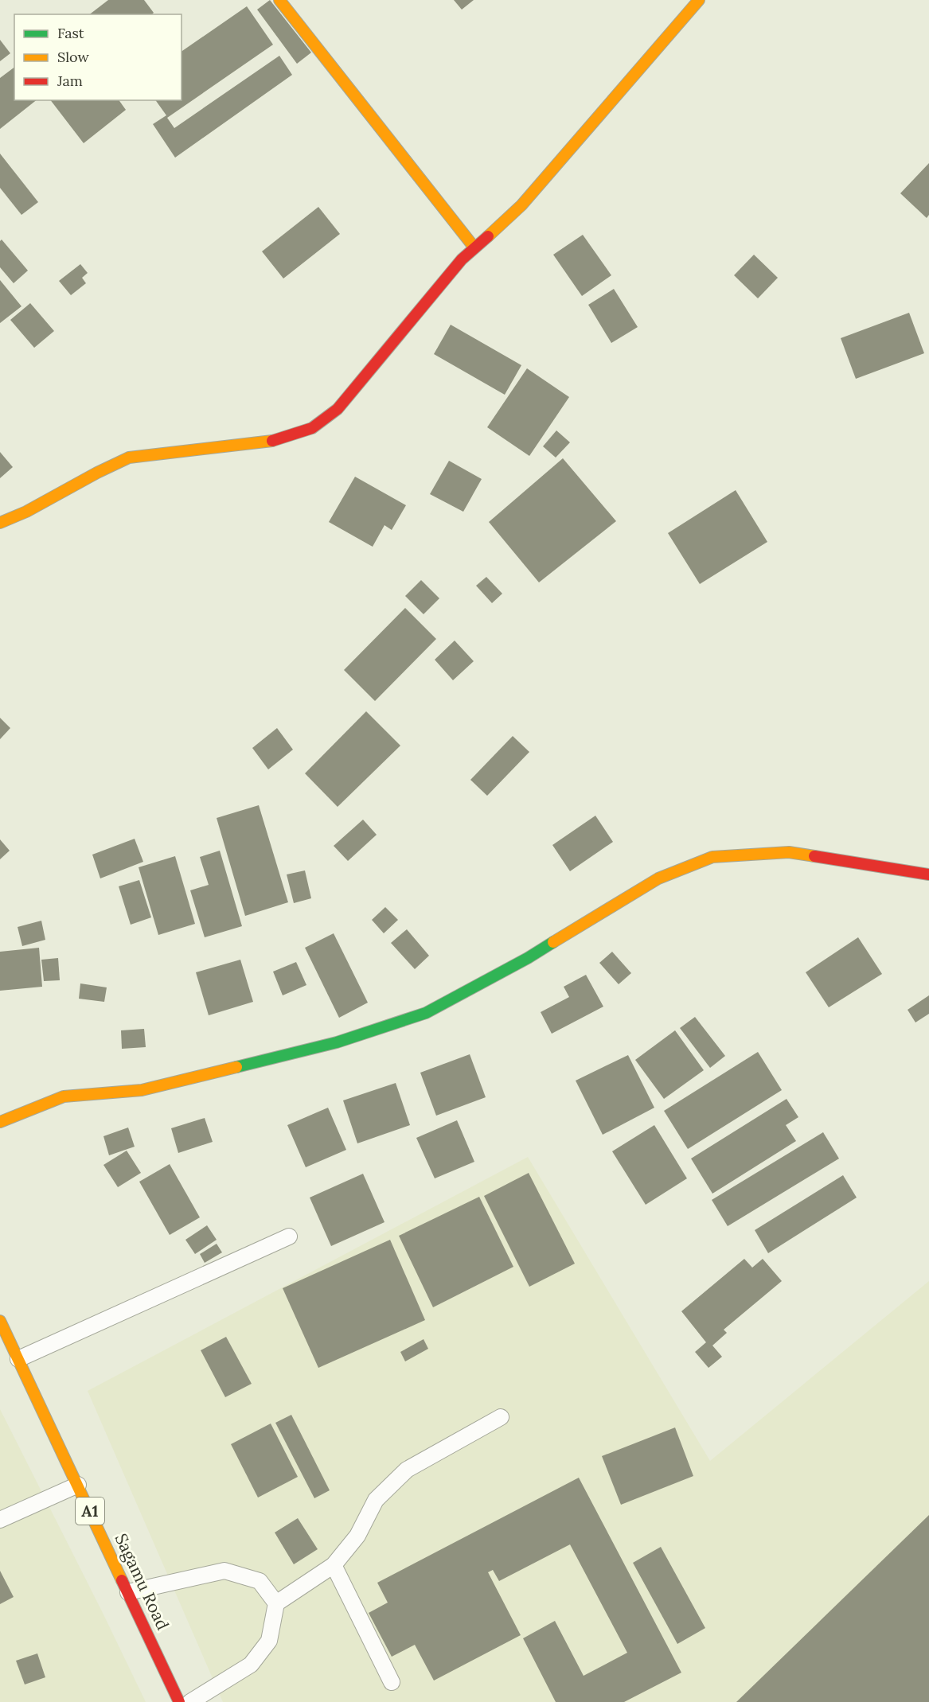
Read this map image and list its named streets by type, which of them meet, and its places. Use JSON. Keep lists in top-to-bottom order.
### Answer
{
  "streets": {
    "main road": ["A1", "Sagamu Road"]
  },
  "legend": ["Fast", "Slow", "Jam"]
}
